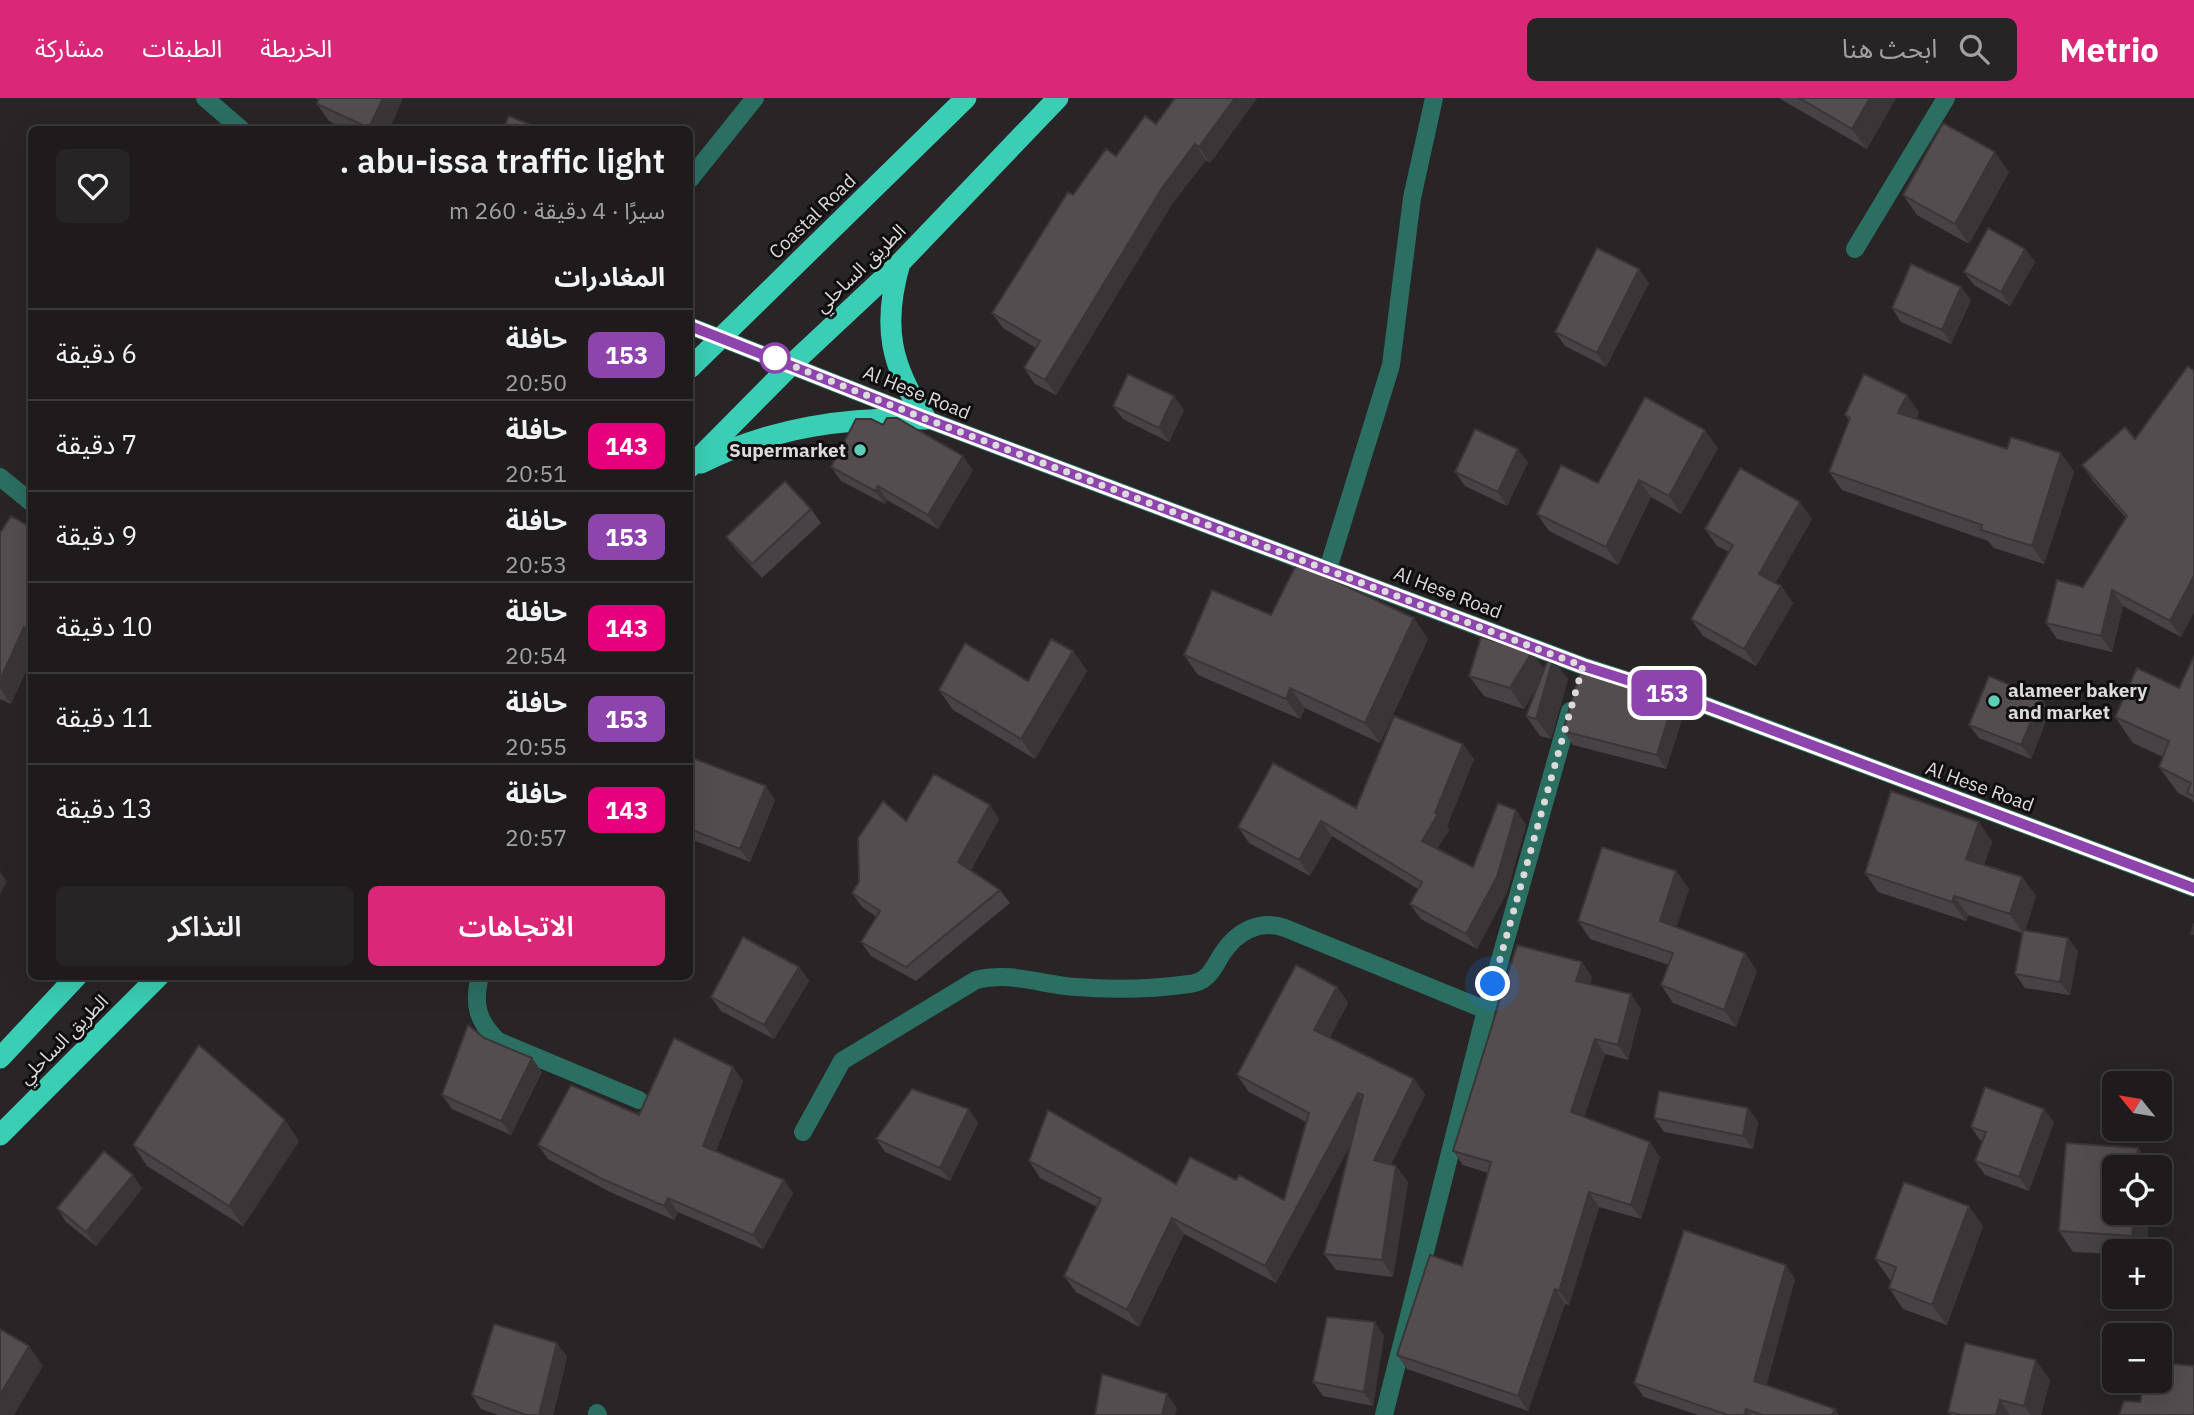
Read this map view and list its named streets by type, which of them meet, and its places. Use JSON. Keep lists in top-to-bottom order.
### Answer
{
  "streets": {
    "highway": ["Coastal Road", "الطريق الساحلي"],
    "street": ["Al Hese Road"]
  },
  "crossings": [
    ["Coastal Road", "Al Hese Road"],
    ["الطريق الساحلي", "Al Hese Road"]
  ],
  "places": ["Supermarket", "alameer bakery and market"],
  "lines": ["bus line 153"],
  "north": "top left",
  "page": {
    "header": "Metrio",
    "search": "ابحث هنا",
    "nav": ["الخريطة", "الطبقات", "مشاركة"],
    "on_map": "153",
    "heading": [
      ["abu-issa traffic light .", "سيرًا · 4 دقيقة · 260 m"],
      "المغادرات"
    ],
    "list": [
      {
        "mark": "153",
        "name": "حافلة",
        "note": "20:50",
        "value": "6 دقيقة"
      },
      {
        "mark": "143",
        "name": "حافلة",
        "note": "20:51",
        "value": "7 دقيقة"
      },
      {
        "mark": "153",
        "name": "حافلة",
        "note": "20:53",
        "value": "9 دقيقة"
      },
      {
        "mark": "143",
        "name": "حافلة",
        "note": "20:54",
        "value": "10 دقيقة"
      },
      {
        "mark": "153",
        "name": "حافلة",
        "note": "20:55",
        "value": "11 دقيقة"
      },
      {
        "mark": "143",
        "name": "حافلة",
        "note": "20:57",
        "value": "13 دقيقة"
      }
    ],
    "buttons": ["الاتجاهات", "التذاكر"],
    "map_buttons": ["+", "−"]
  }
}
